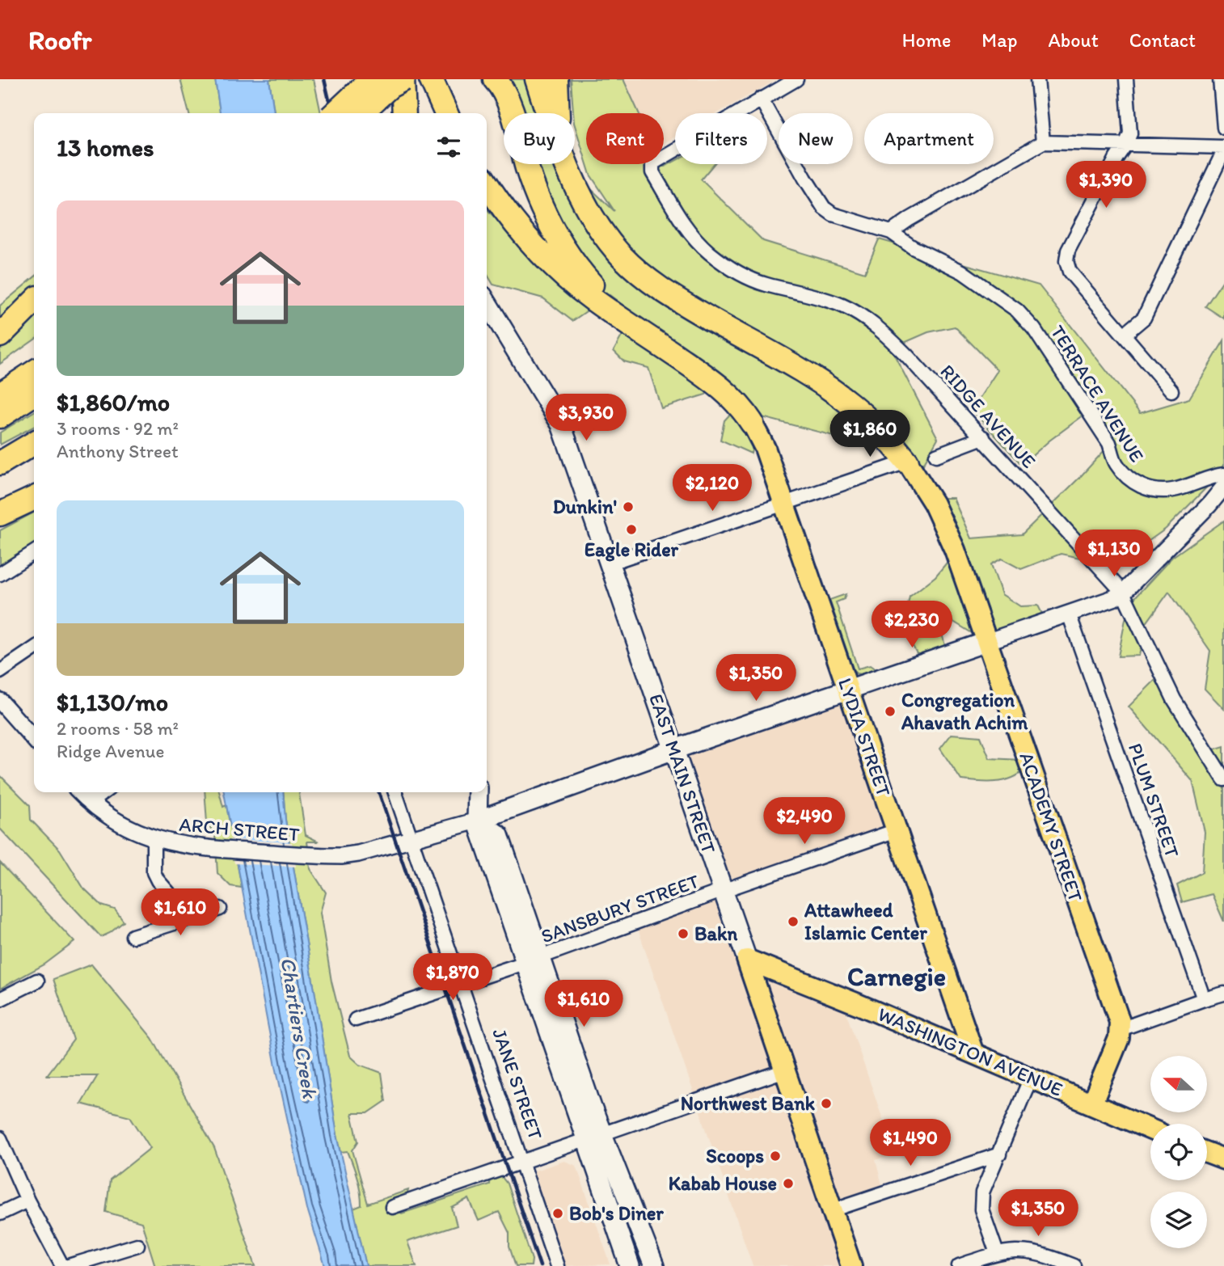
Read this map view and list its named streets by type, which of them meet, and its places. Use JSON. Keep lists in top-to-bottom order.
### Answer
{
  "streets": {
    "main road": [
      "LYDIA STREET",
      "EAST MAIN STREET",
      "ACADEMY STREET",
      "WASHINGTON AVENUE"
    ],
    "street": [
      "TERRACE AVENUE",
      "RIDGE AVENUE",
      "PLUM STREET",
      "ARCH STREET",
      "SANSBURY STREET",
      "JANE STREET"
    ]
  },
  "crossings": [
    ["TERRACE AVENUE", "RIDGE AVENUE"],
    ["LYDIA STREET", "SANSBURY STREET"],
    ["LYDIA STREET", "WASHINGTON AVENUE"],
    ["EAST MAIN STREET", "SANSBURY STREET"],
    ["EAST MAIN STREET", "WASHINGTON AVENUE"],
    ["ARCH STREET", "JANE STREET"],
    ["SANSBURY STREET", "JANE STREET"]
  ],
  "districts": ["Carnegie"],
  "water": ["Chartiers Creek"],
  "places": [
    "Dunkin'",
    "Eagle Rider",
    "Congregation Ahavath Achim",
    "Attawheed Islamic Center",
    "Bakn",
    "Northwest Bank",
    "Scoops",
    "Kabab House",
    "Bob's Diner"
  ],
  "north": "left",
  "page": {
    "header": "Roofr",
    "nav": [
      "Home",
      "Map",
      "About",
      "Contact"
    ],
    "chip": [
      "Buy",
      "Rent",
      "Filters",
      "New",
      "Apartment"
    ],
    "heading": "13 homes",
    "price": [
      "$1,390",
      "$3,930",
      "$1,860",
      "$2,120",
      "$1,130",
      "$2,230",
      "$1,350",
      "$2,490",
      "$1,610",
      "$1,870",
      "$1,610",
      "$1,490",
      "$1,350"
    ],
    "list": [
      {
        "name": "$1,860/mo",
        "note": "3 rooms · 92 m² · Anthony Street"
      },
      {
        "name": "$1,130/mo",
        "note": "2 rooms · 58 m² · Ridge Avenue"
      }
    ]
  }
}
